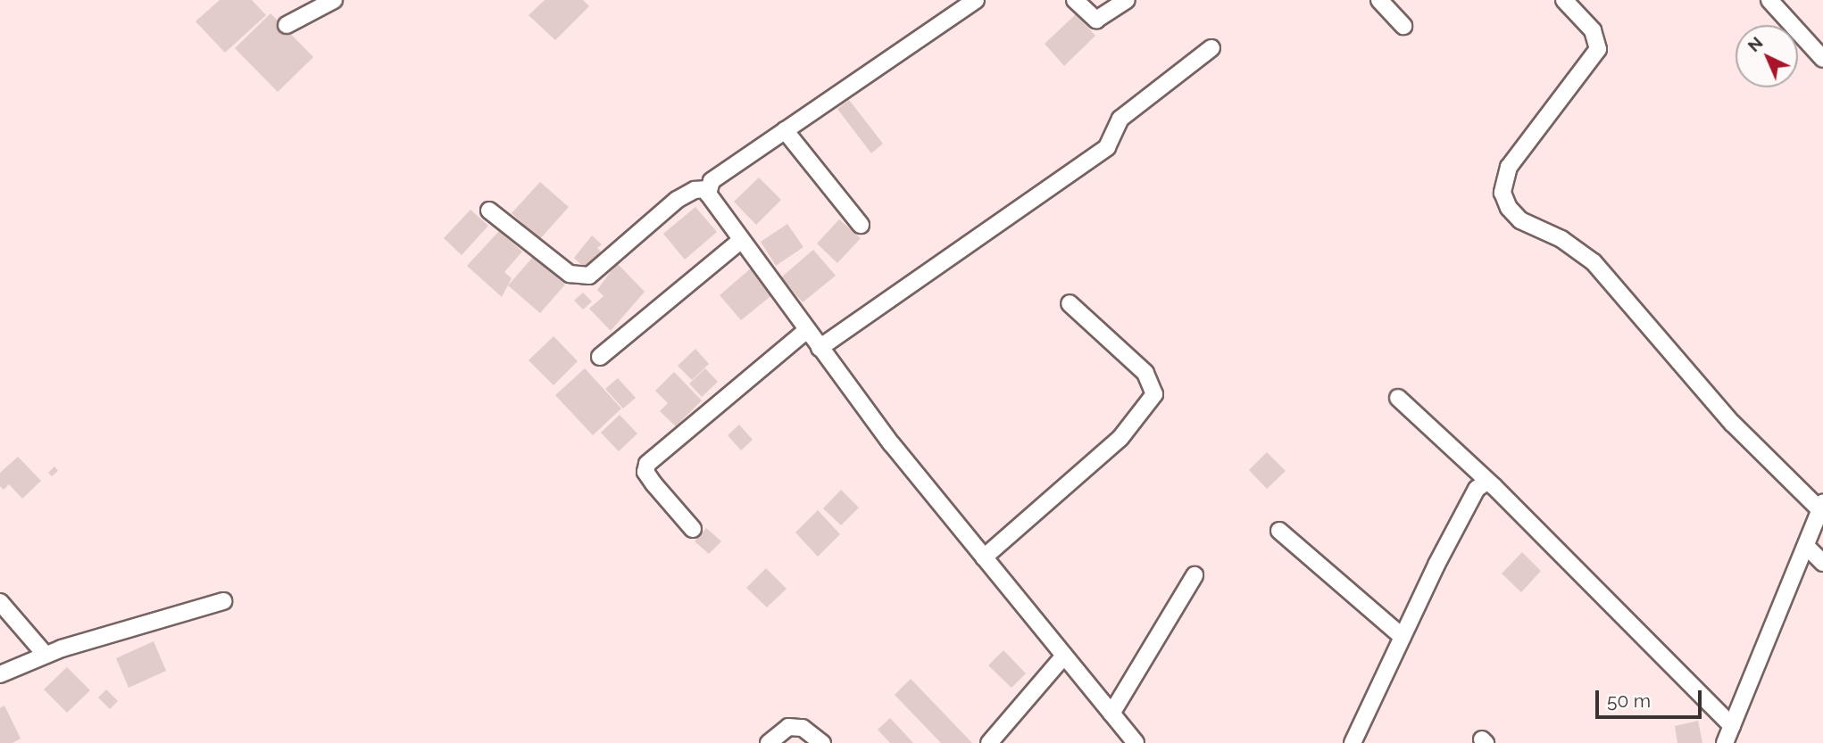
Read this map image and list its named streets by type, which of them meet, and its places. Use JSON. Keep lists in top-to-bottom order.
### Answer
{
  "scale_bar": "50 m",
  "north": "top left"
}
